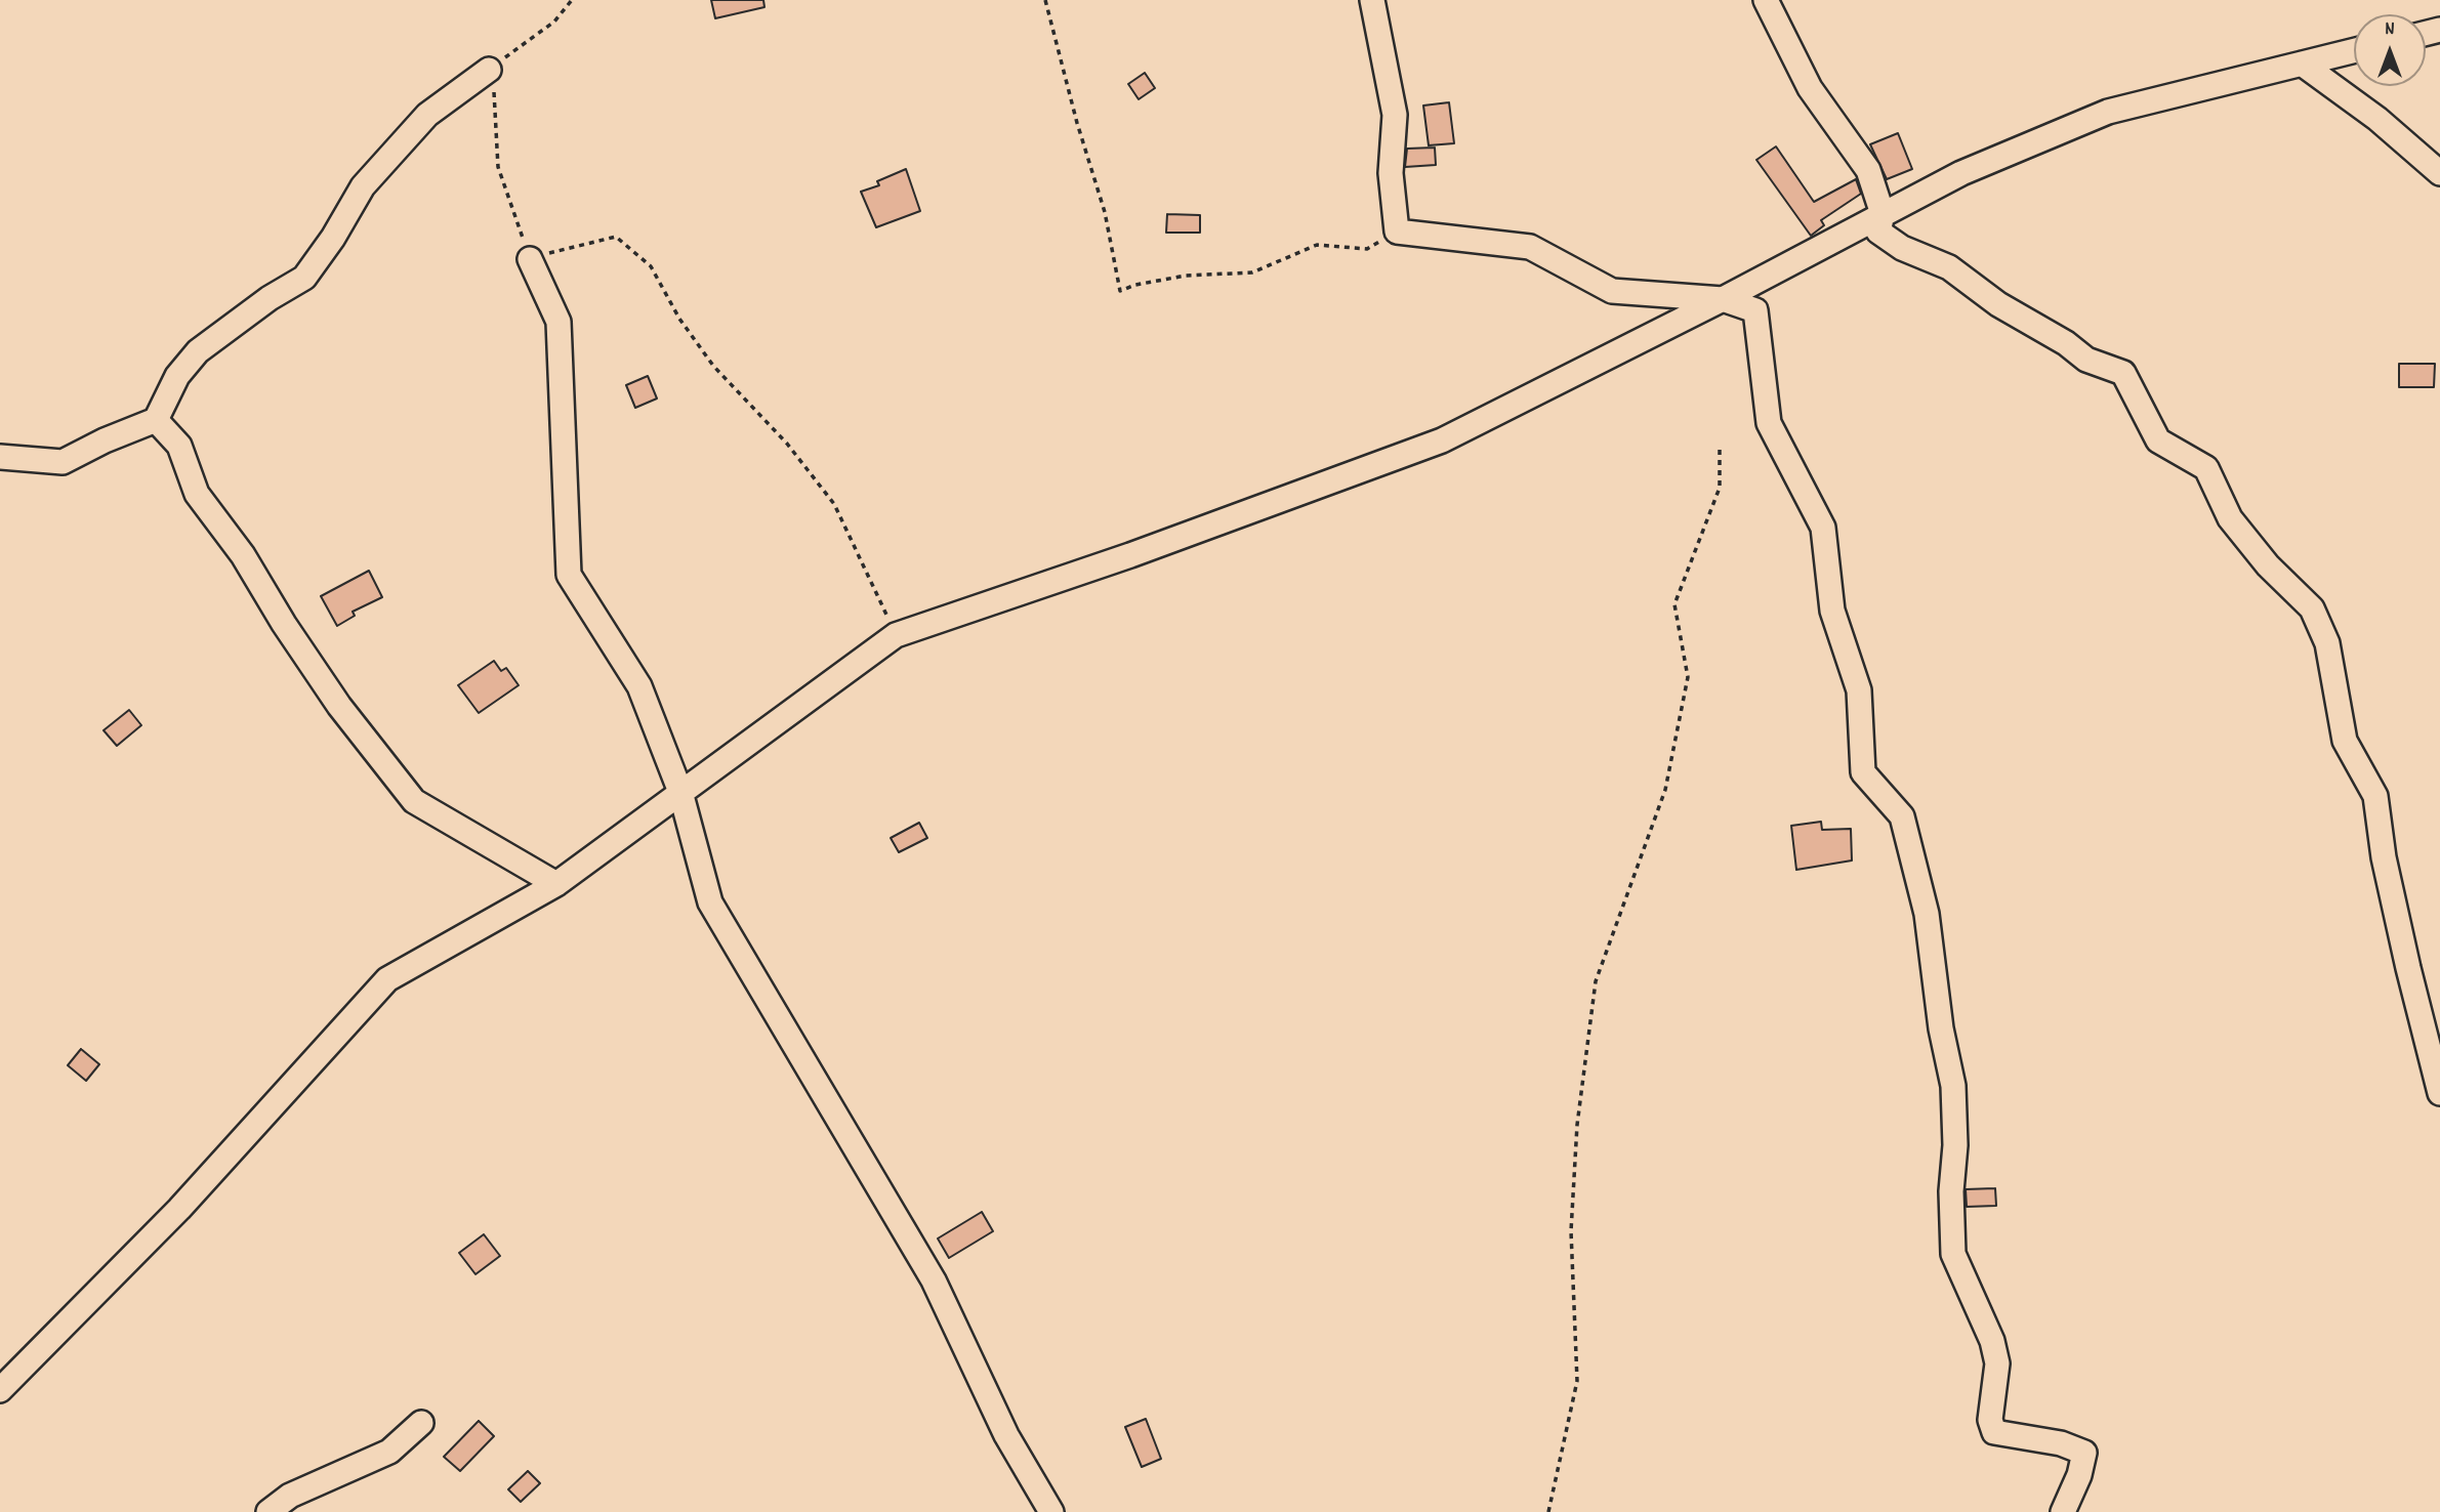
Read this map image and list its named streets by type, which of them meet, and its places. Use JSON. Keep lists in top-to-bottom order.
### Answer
{
  "north": "top"
}
